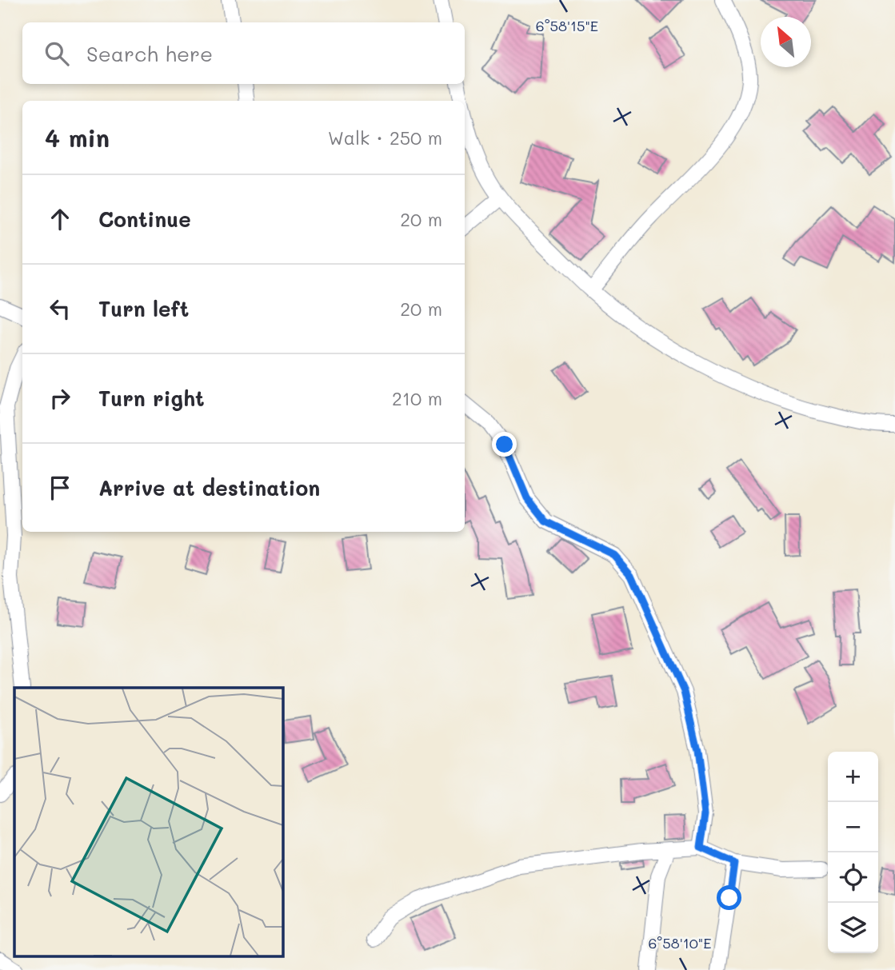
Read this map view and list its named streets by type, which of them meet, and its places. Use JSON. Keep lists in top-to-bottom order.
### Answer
{
  "north": "top left",
  "page": {
    "search": "Search here",
    "heading": ["4 min", "Walk · 250 m"],
    "list": [
      ["Continue", "20 m"],
      ["Turn left", "20 m"],
      ["Turn right", "210 m"],
      "Arrive at destination"
    ],
    "map_buttons": ["+", "−"]
  },
  "coordinates": ["6°58'15\"E", "6°58'10\"E"]
}
